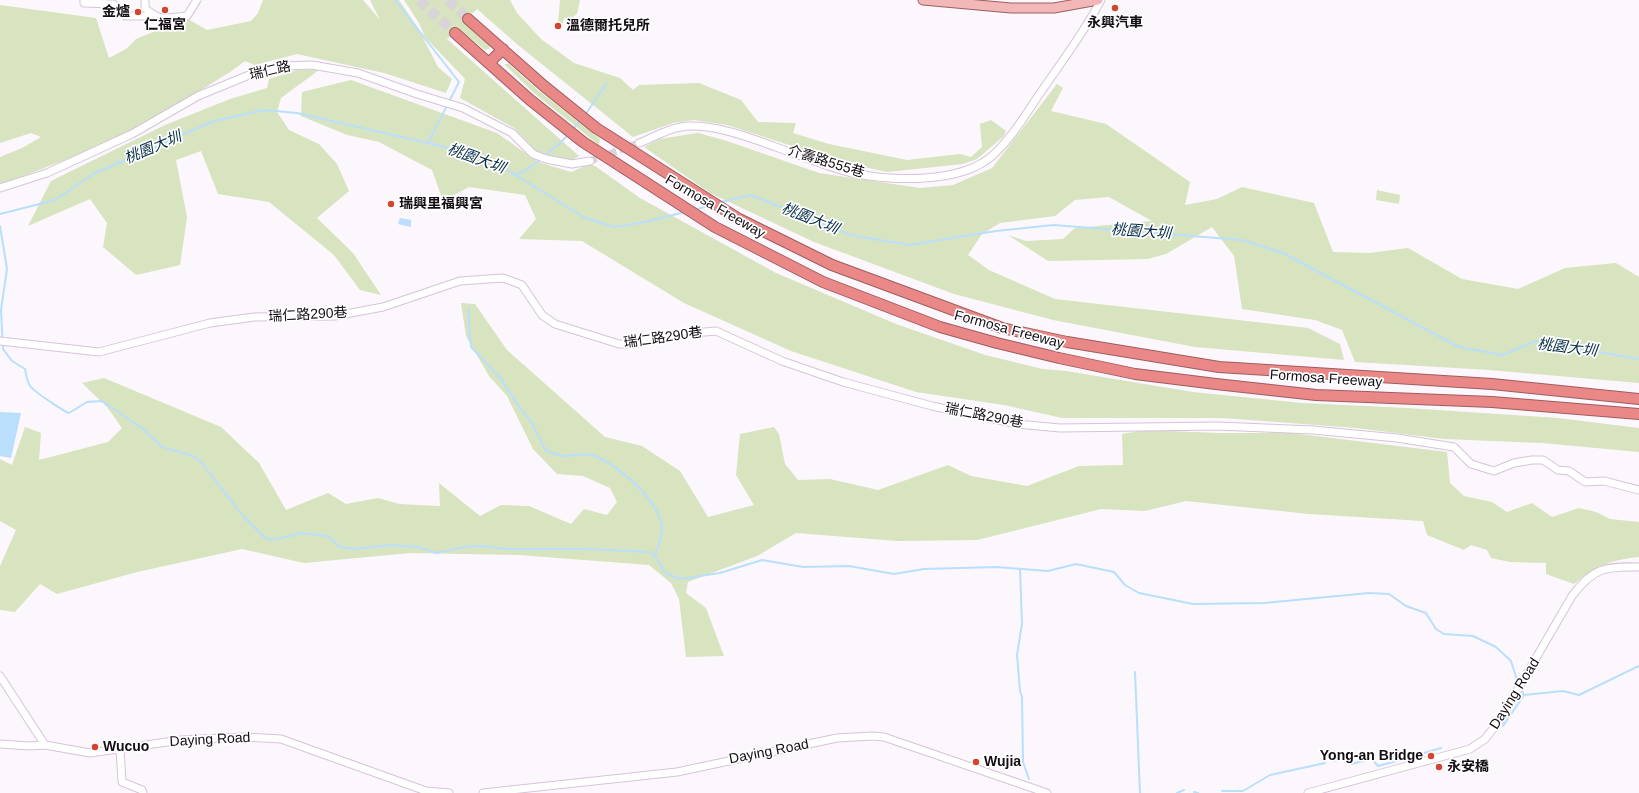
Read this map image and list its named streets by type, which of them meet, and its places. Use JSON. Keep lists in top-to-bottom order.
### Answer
{
  "streets": {
    "highway": ["Formosa Freeway"],
    "street": [
      "瑞仁路",
      "介壽路555巷",
      "瑞仁路290巷",
      "Daying Road"
    ]
  },
  "water": ["桃園大圳"],
  "places": [
    "永興汽車",
    "仁福宮",
    "金爐",
    "溫德爾托兒所",
    "瑞興里福興宮",
    "Wucuo",
    "Yong-an Bridge",
    "Wujia",
    "永安橋"
  ]
}
